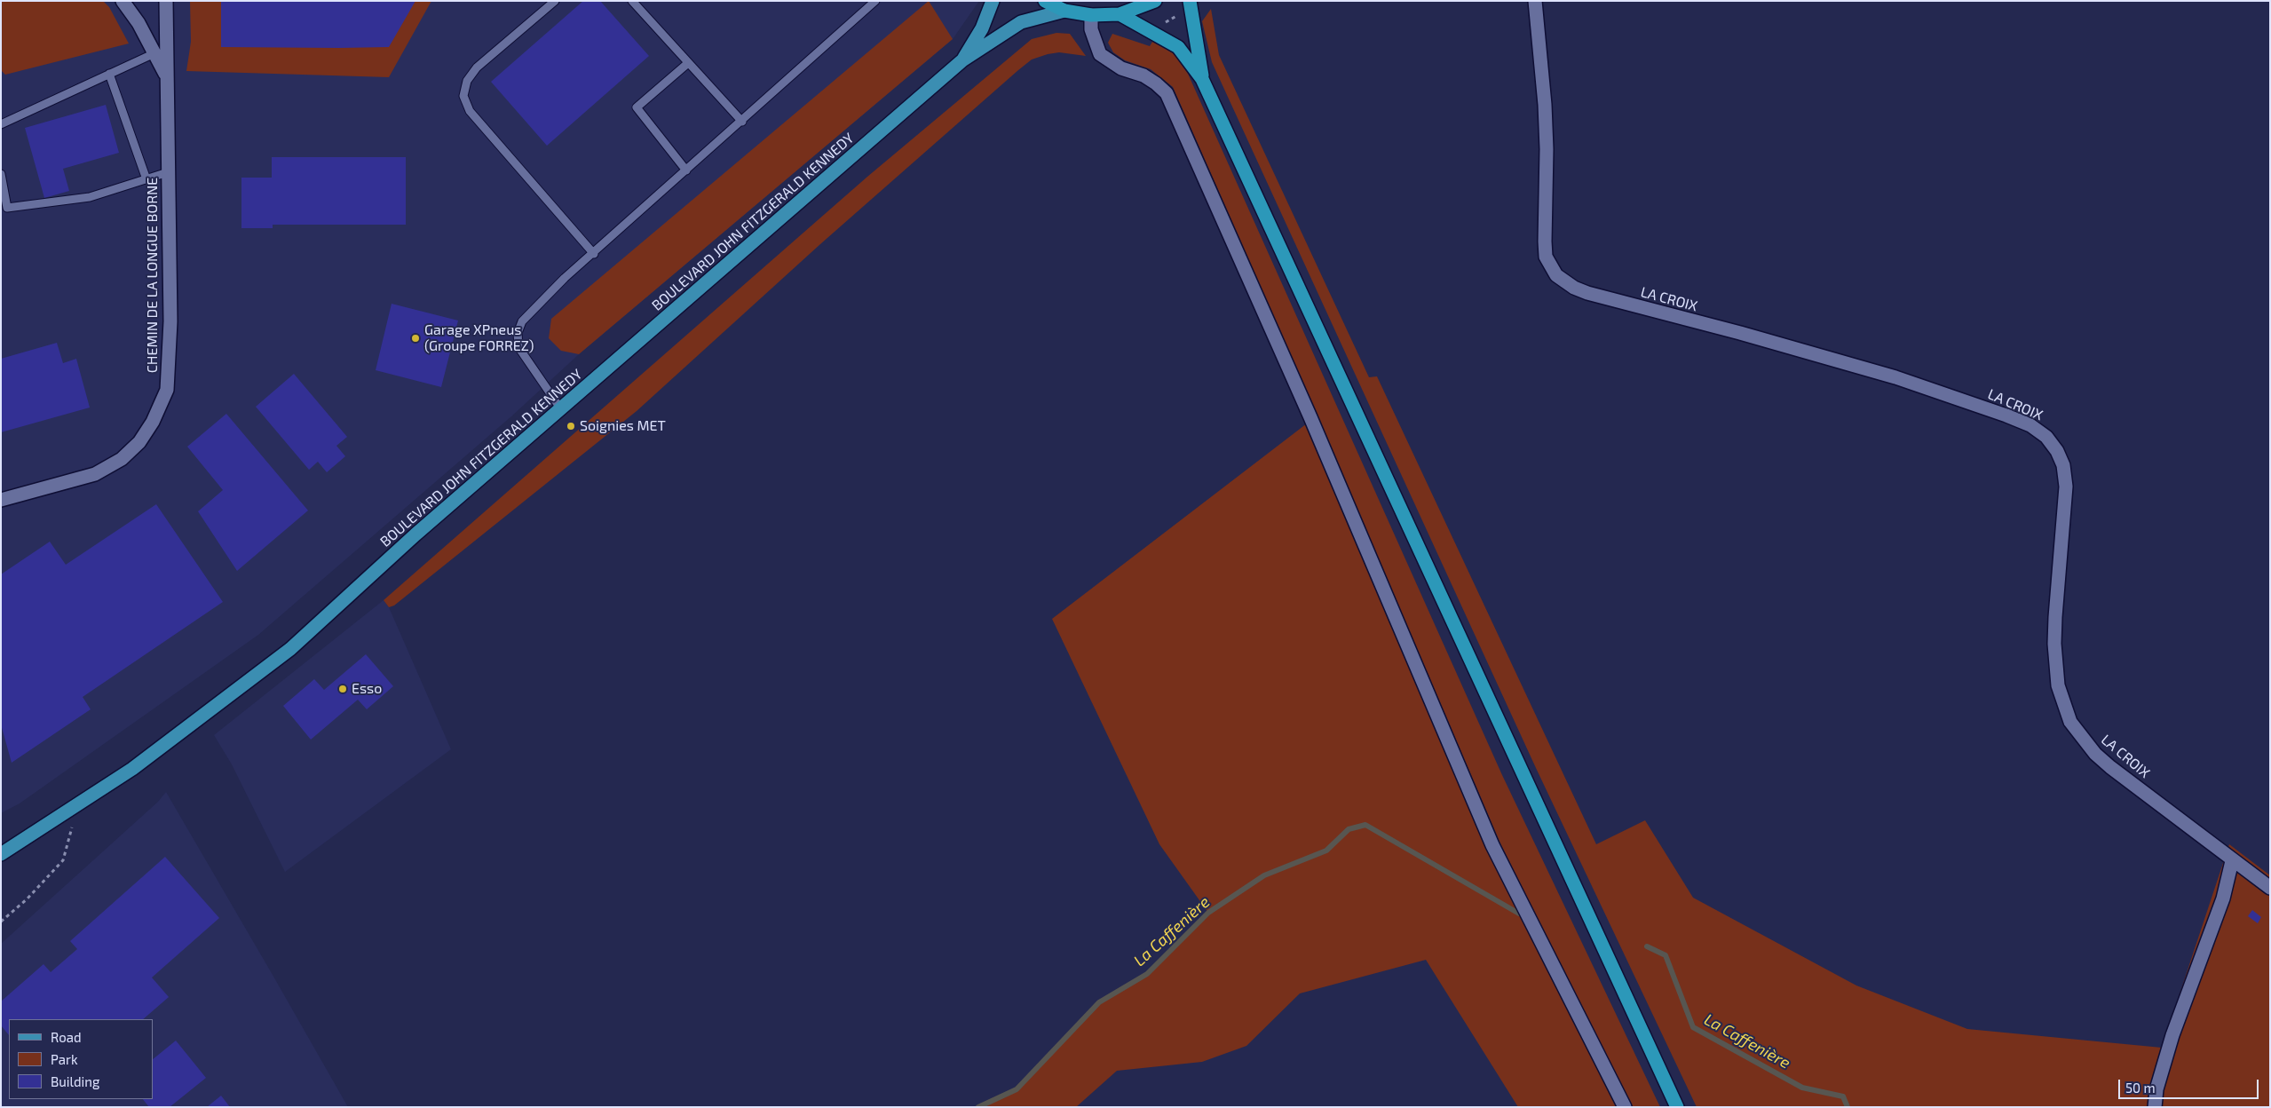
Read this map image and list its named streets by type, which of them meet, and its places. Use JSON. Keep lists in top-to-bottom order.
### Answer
{
  "streets": {
    "main road": ["BOULEVARD JOHN FITZGERALD KENNEDY"],
    "street": ["CHEMIN DE LA LONGUE BORNE", "LA CROIX"]
  },
  "water": ["La Caffenière"],
  "places": ["Garage XPneus (Groupe FORREZ)", "Soignies MET", "Esso"],
  "legend": ["Road", "Park", "Building"],
  "scale_bar": "50 m"
}
